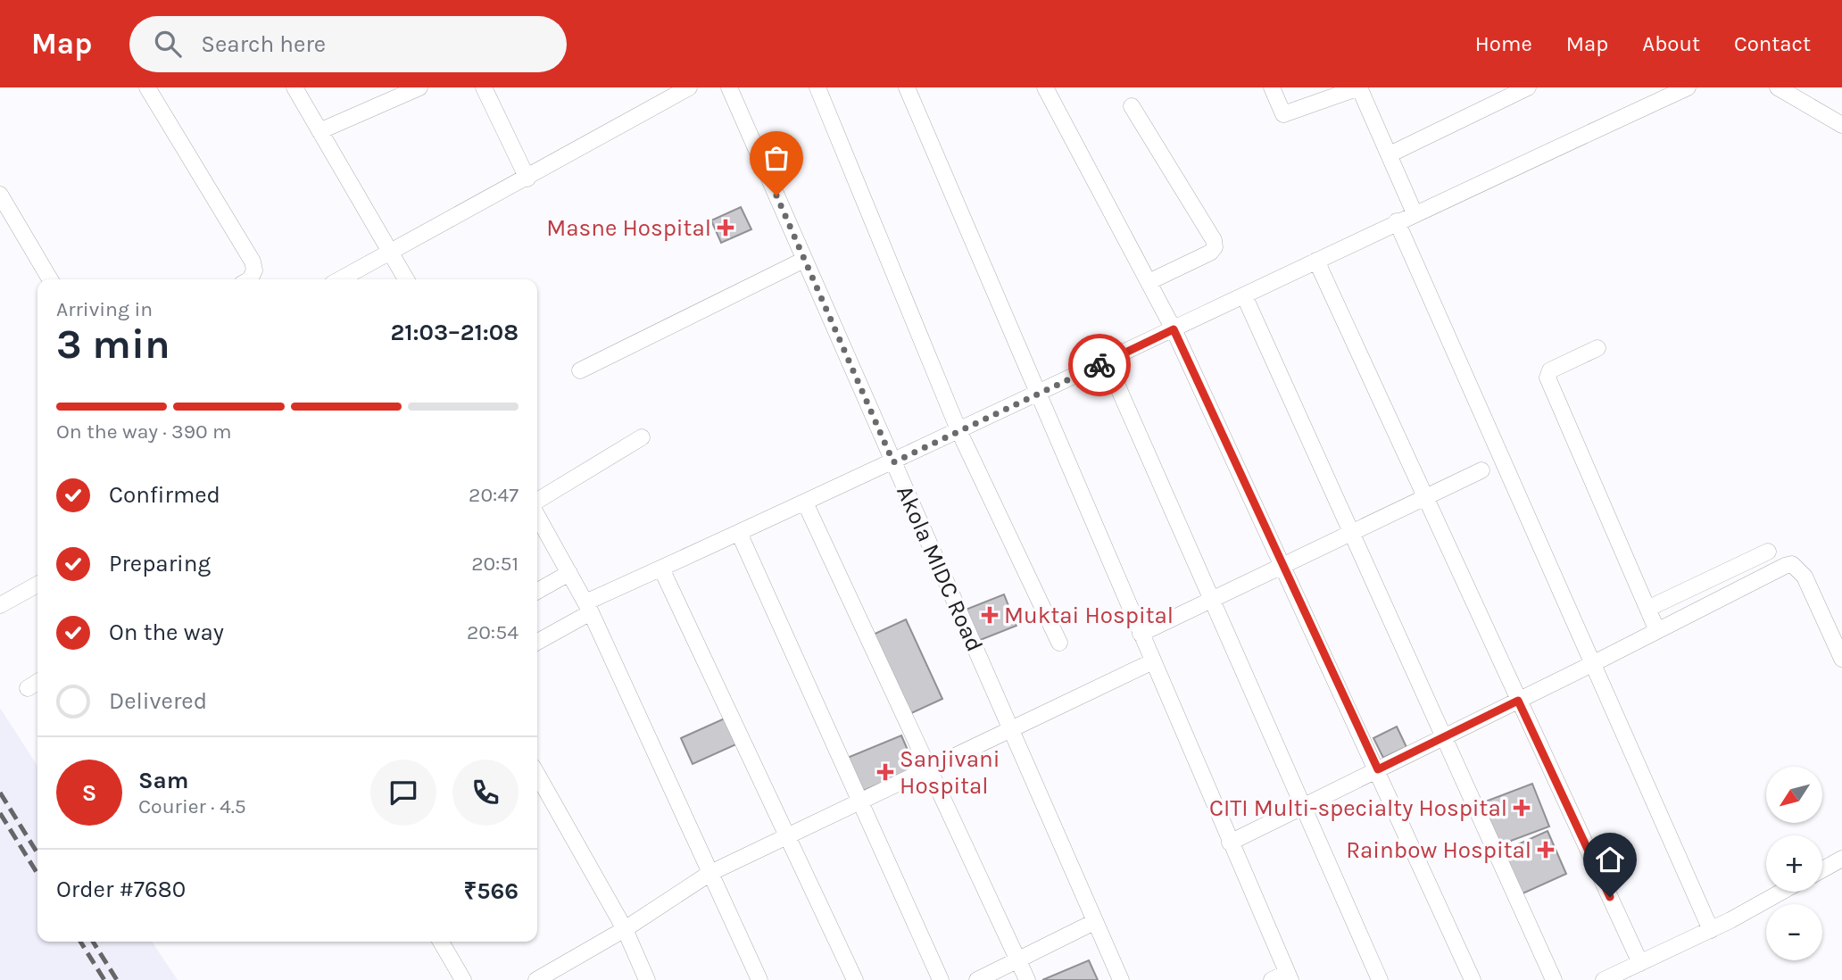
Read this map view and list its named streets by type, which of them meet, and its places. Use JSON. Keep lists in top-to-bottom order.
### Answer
{
  "streets": {
    "street": ["Akola MIDC Road"]
  },
  "places": {
    "health": [
      "Masne Hospital",
      "Muktai Hospital",
      "Sanjivani Hospital",
      "CITI Multi-specialty Hospital",
      "Rainbow Hospital"
    ]
  },
  "north": "bottom left",
  "page": {
    "header": "Map",
    "search": "Search here",
    "nav": [
      "Home",
      "Map",
      "About",
      "Contact"
    ],
    "heading": ["3 min", "Arriving in", "21:03–21:08"],
    "panel": [
      "Sam",
      "Courier · 4.5",
      "Order #7680",
      "₹566"
    ],
    "bar": "On the way · 390 m",
    "list": [
      ["Confirmed", "20:47"],
      ["Preparing", "20:51"],
      ["On the way", "20:54"],
      "Delivered"
    ],
    "round": "S",
    "map_buttons": ["+", "−"]
  }
}
